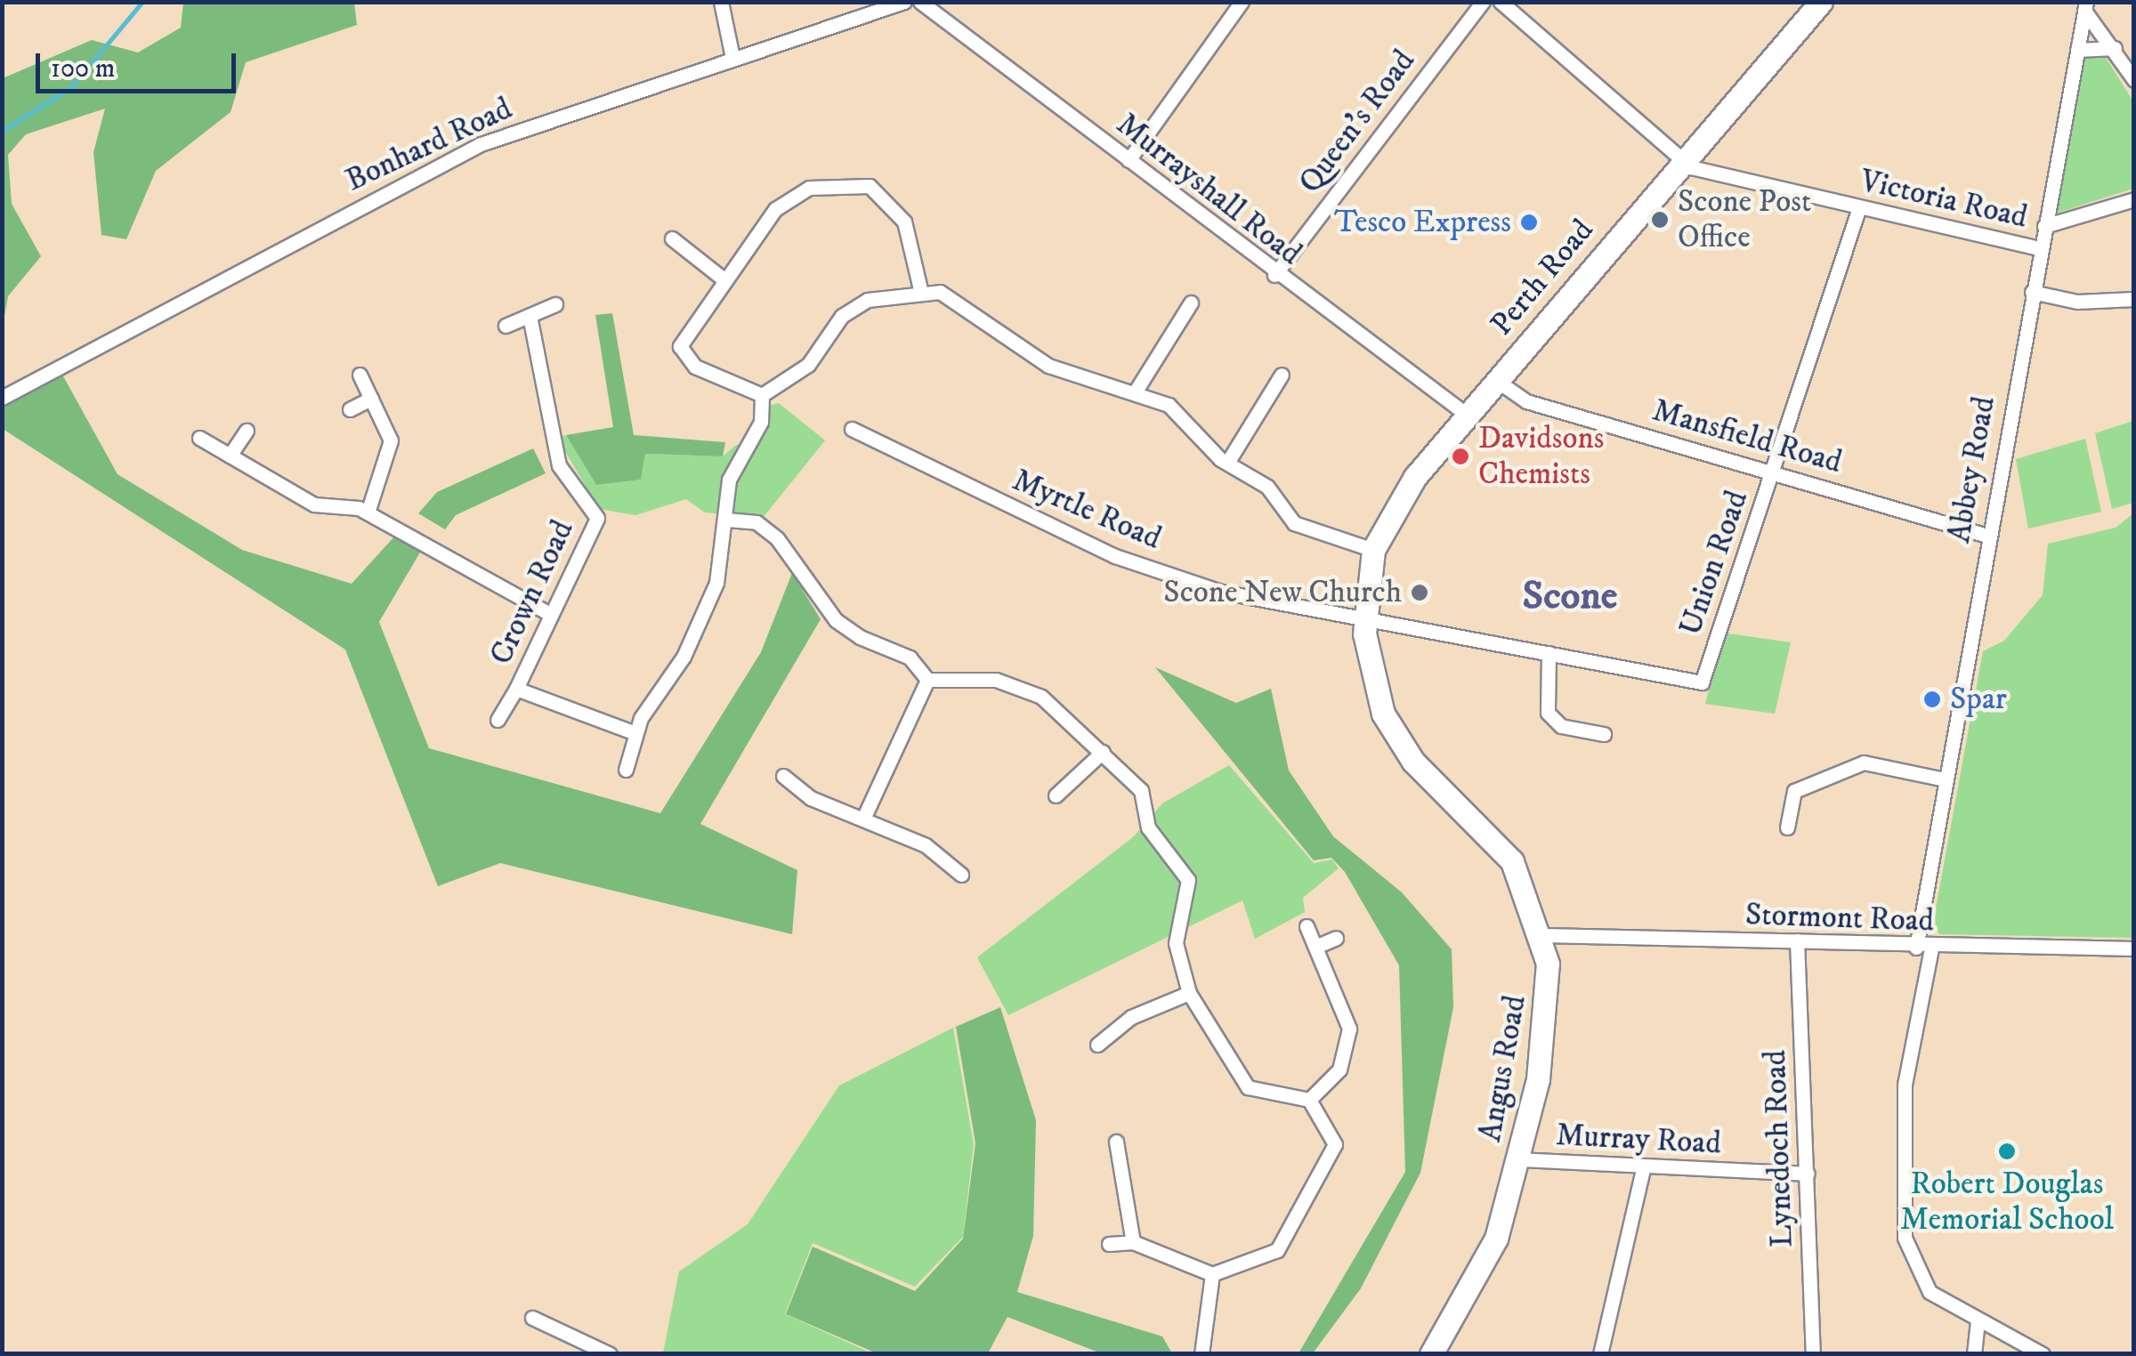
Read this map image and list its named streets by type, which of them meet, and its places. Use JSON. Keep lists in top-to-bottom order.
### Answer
{
  "streets": {
    "main road": ["Perth Road", "Angus Road"],
    "street": [
      "Queen's Road",
      "Bonhard Road",
      "Murrayshall Road",
      "Victoria Road",
      "Mansfield Road",
      "Abbey Road",
      "Myrtle Road",
      "Union Road",
      "Crown Road",
      "Stormont Road",
      "Murray Road",
      "Lynedoch Road"
    ]
  },
  "crossings": [
    ["Queen's Road", "Murrayshall Road"],
    ["Murrayshall Road", "Perth Road"],
    ["Victoria Road", "Perth Road"],
    ["Victoria Road", "Abbey Road"],
    ["Victoria Road", "Union Road"],
    ["Perth Road", "Mansfield Road"],
    ["Perth Road", "Myrtle Road"],
    ["Perth Road", "Angus Road"],
    ["Mansfield Road", "Abbey Road"],
    ["Mansfield Road", "Union Road"],
    ["Abbey Road", "Stormont Road"],
    ["Myrtle Road", "Union Road"],
    ["Myrtle Road", "Angus Road"],
    ["Stormont Road", "Angus Road"],
    ["Stormont Road", "Lynedoch Road"],
    ["Angus Road", "Murray Road"],
    ["Murray Road", "Lynedoch Road"]
  ],
  "districts": ["Scone"],
  "places": [
    "Scone Post Office",
    "Tesco Express",
    "Davidsons Chemists",
    "Scone New Church",
    "Spar",
    "Robert Douglas Memorial School"
  ],
  "scale_bar": "100 m"
}
